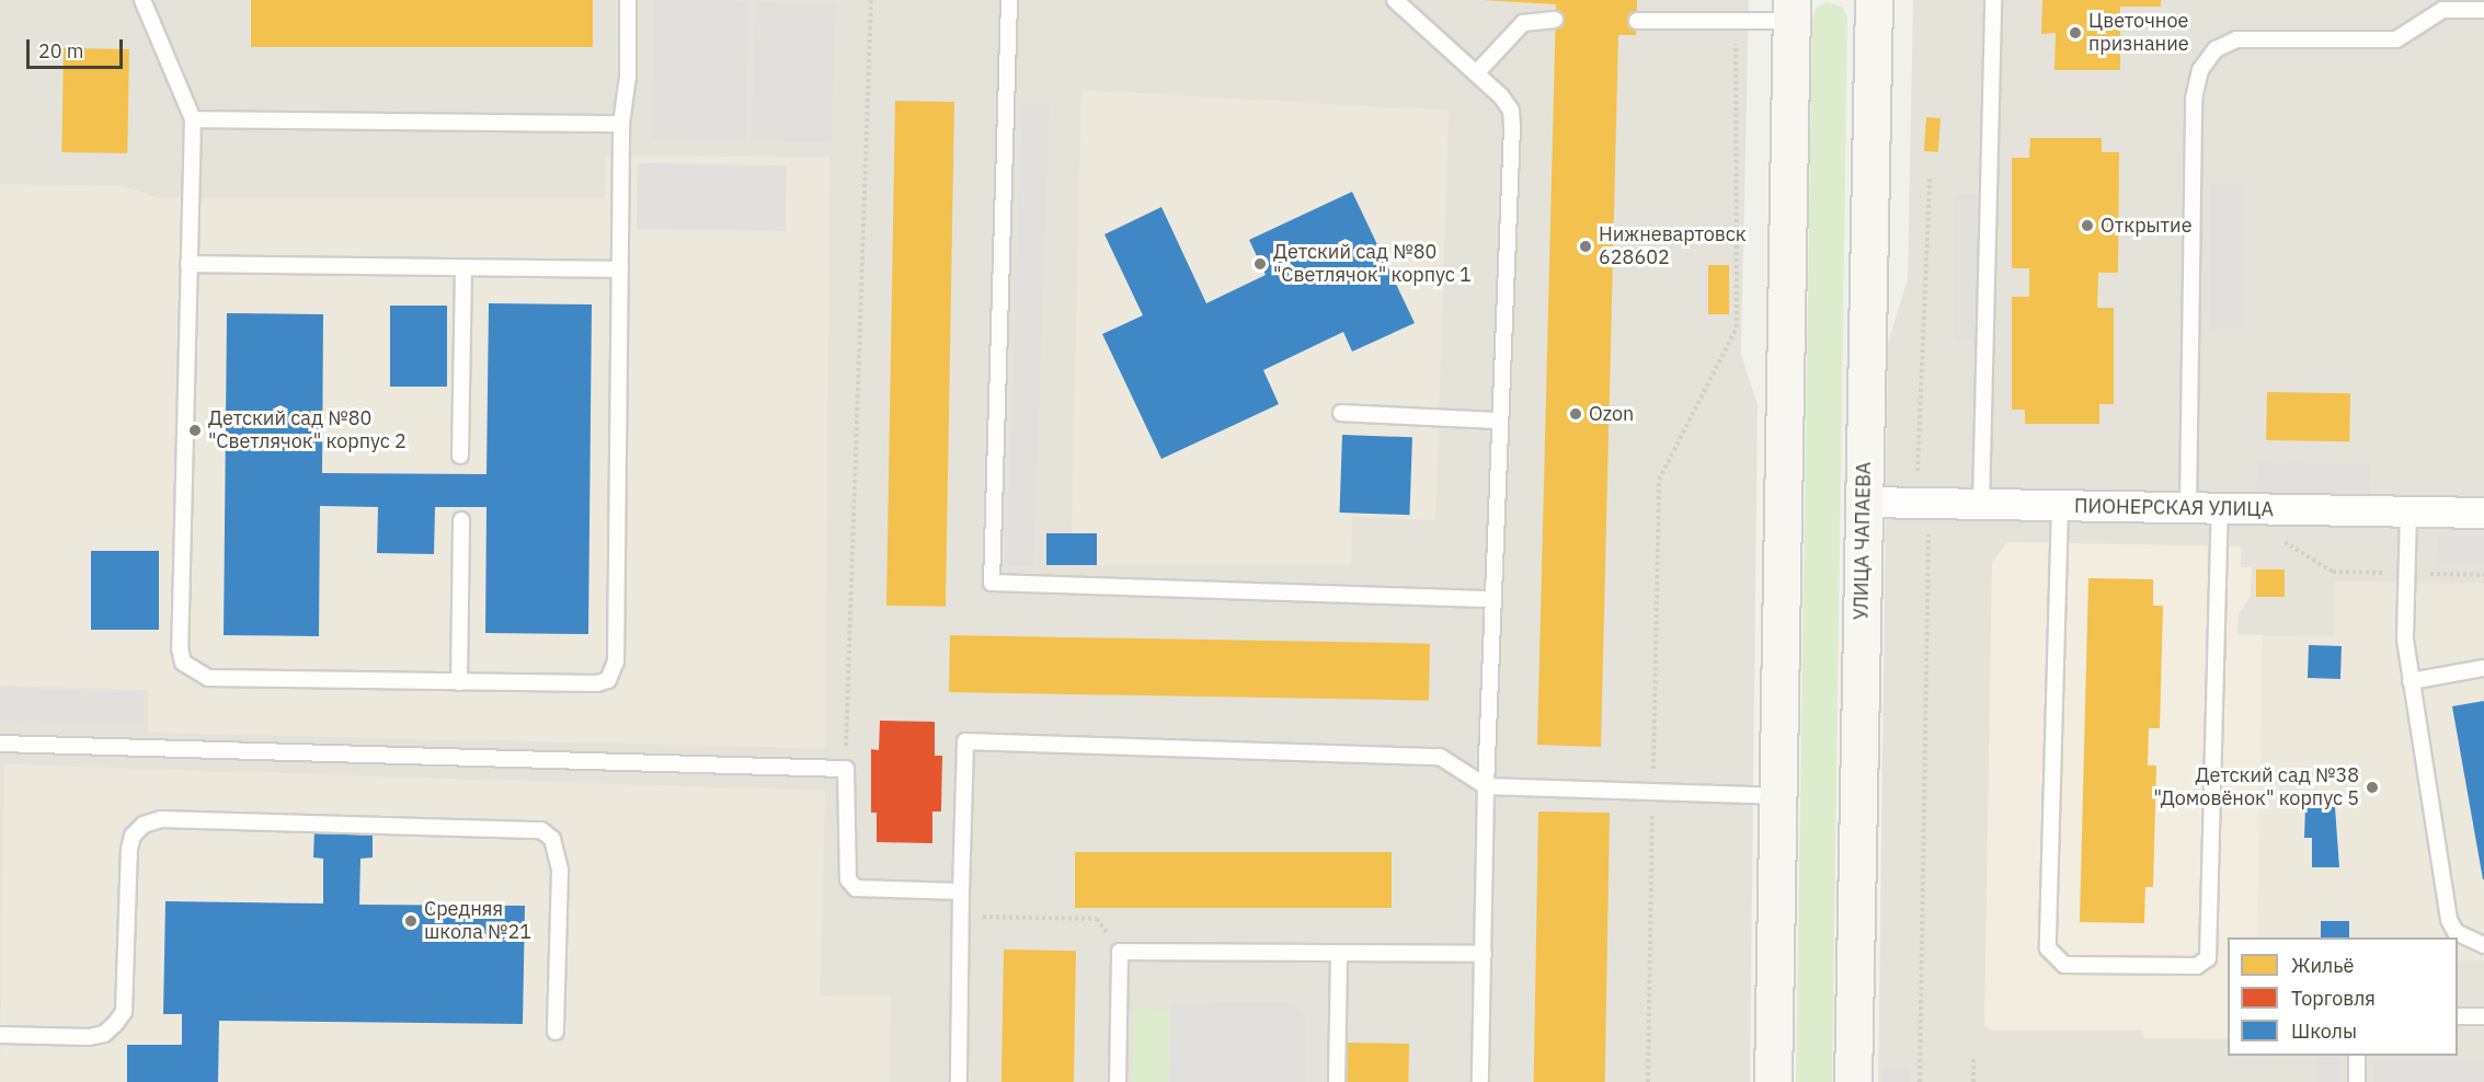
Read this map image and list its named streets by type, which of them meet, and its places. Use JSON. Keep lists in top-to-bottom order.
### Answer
{
  "streets": {
    "main road": ["УЛИЦА ЧАПАЕВА"],
    "street": ["ПИОНЕРСКАЯ УЛИЦА"]
  },
  "crossings": [
    ["ПИОНЕРСКАЯ УЛИЦА", "УЛИЦА ЧАПАЕВА"]
  ],
  "places": [
    "Цветочное признание",
    "Открытие",
    "Нижневартовск 628602",
    "Детский сад №80 \"Светлячок\" корпус 1",
    "Ozon",
    "Детский сад №80 \"Светлячок\" корпус 2",
    "Детский сад №38 \"Домовёнок\" корпус 5",
    "Средняя школа №21"
  ],
  "legend": ["Жильё", "Торговля", "Школы"],
  "scale_bar": "20 m"
}
